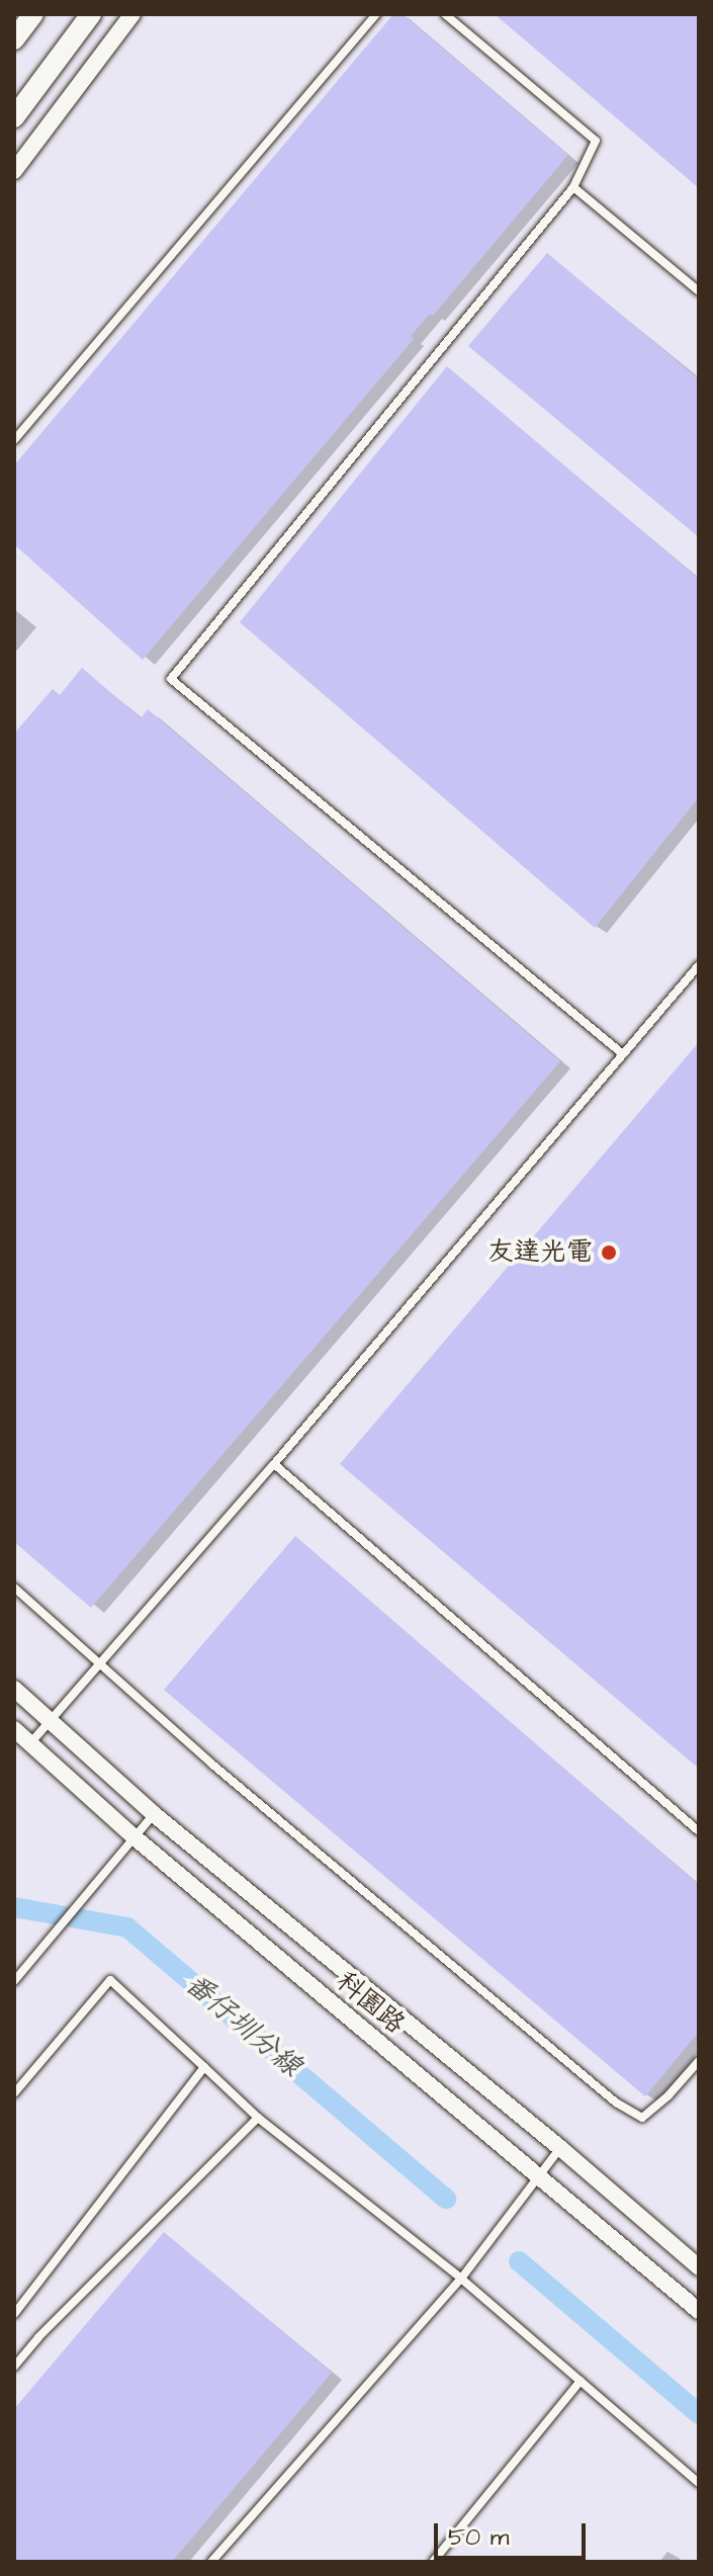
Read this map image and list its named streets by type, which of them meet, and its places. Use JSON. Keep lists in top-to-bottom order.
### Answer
{
  "streets": {
    "street": ["科園路"]
  },
  "water": ["番仔圳分線"],
  "places": ["友達光電"],
  "scale_bar": "50 m"
}
